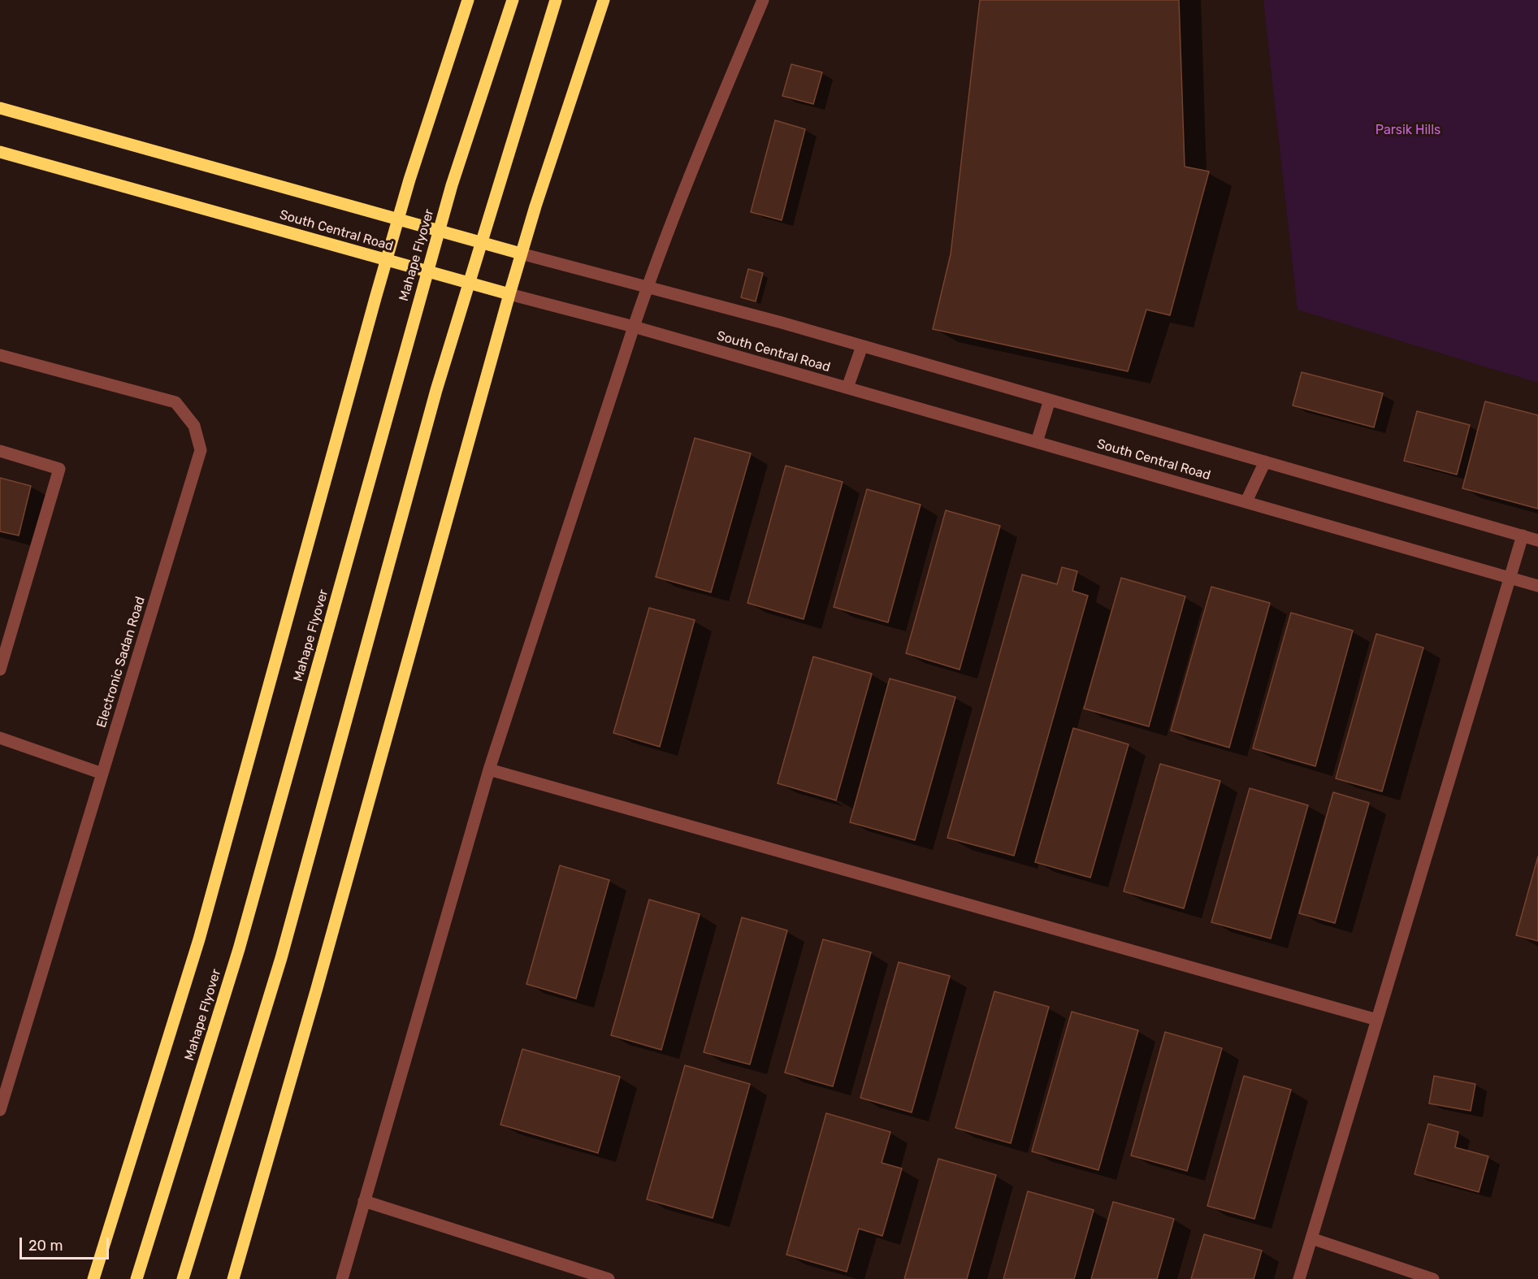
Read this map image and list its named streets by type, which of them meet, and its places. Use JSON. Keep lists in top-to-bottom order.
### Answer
{
  "streets": {
    "main road": ["South Central Road", "Mahape Flyover"],
    "street": ["Electronic Sadan Road"]
  },
  "parks": ["Parsik Hills"],
  "scale_bar": "20 m"
}
